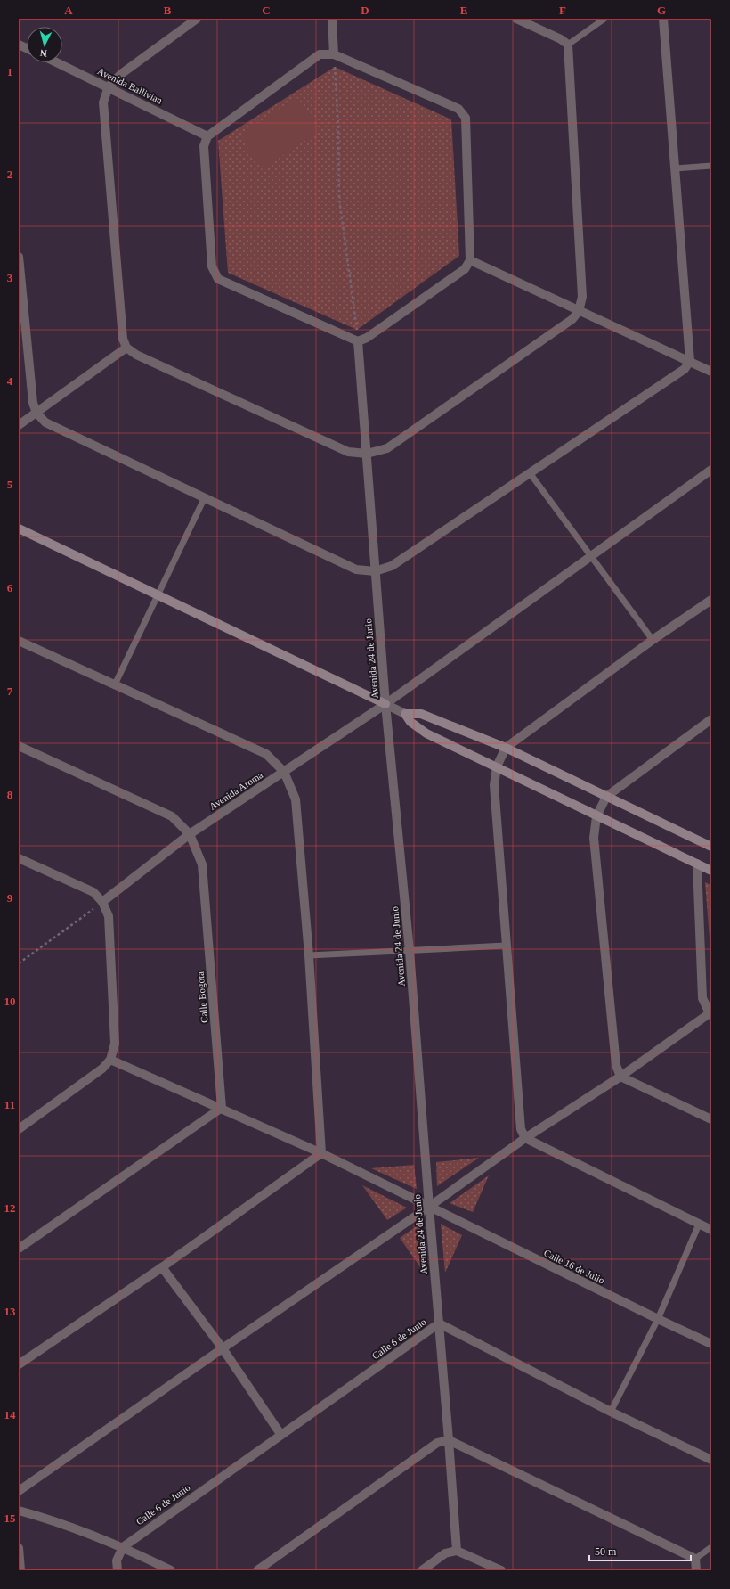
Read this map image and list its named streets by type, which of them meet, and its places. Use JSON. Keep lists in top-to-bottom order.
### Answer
{
  "streets": {
    "street": [
      "Avenida Ballivian",
      "Avenida 24 de Junio",
      "Avenida Aroma",
      "Calle Bogota",
      "Calle 16 de Julio",
      "Calle 6 de Junio"
    ]
  },
  "crossings": [
    ["Avenida 24 de Junio", "Avenida Aroma"],
    ["Avenida 24 de Junio", "Calle 16 de Julio"],
    ["Avenida 24 de Junio", "Calle 6 de Junio"],
    ["Avenida Aroma", "Calle Bogota"],
    ["Calle Bogota", "Calle 16 de Julio"]
  ],
  "scale_bar": "50 m",
  "north": "bottom",
  "grid": {
    "columns": [
      "A",
      "B",
      "C",
      "D",
      "E",
      "F",
      "G"
    ],
    "rows": [
      "1",
      "2",
      "3",
      "4",
      "5",
      "6",
      "7",
      "8",
      "9",
      "10",
      "11",
      "12",
      "13",
      "14",
      "15"
    ]
  }
}
